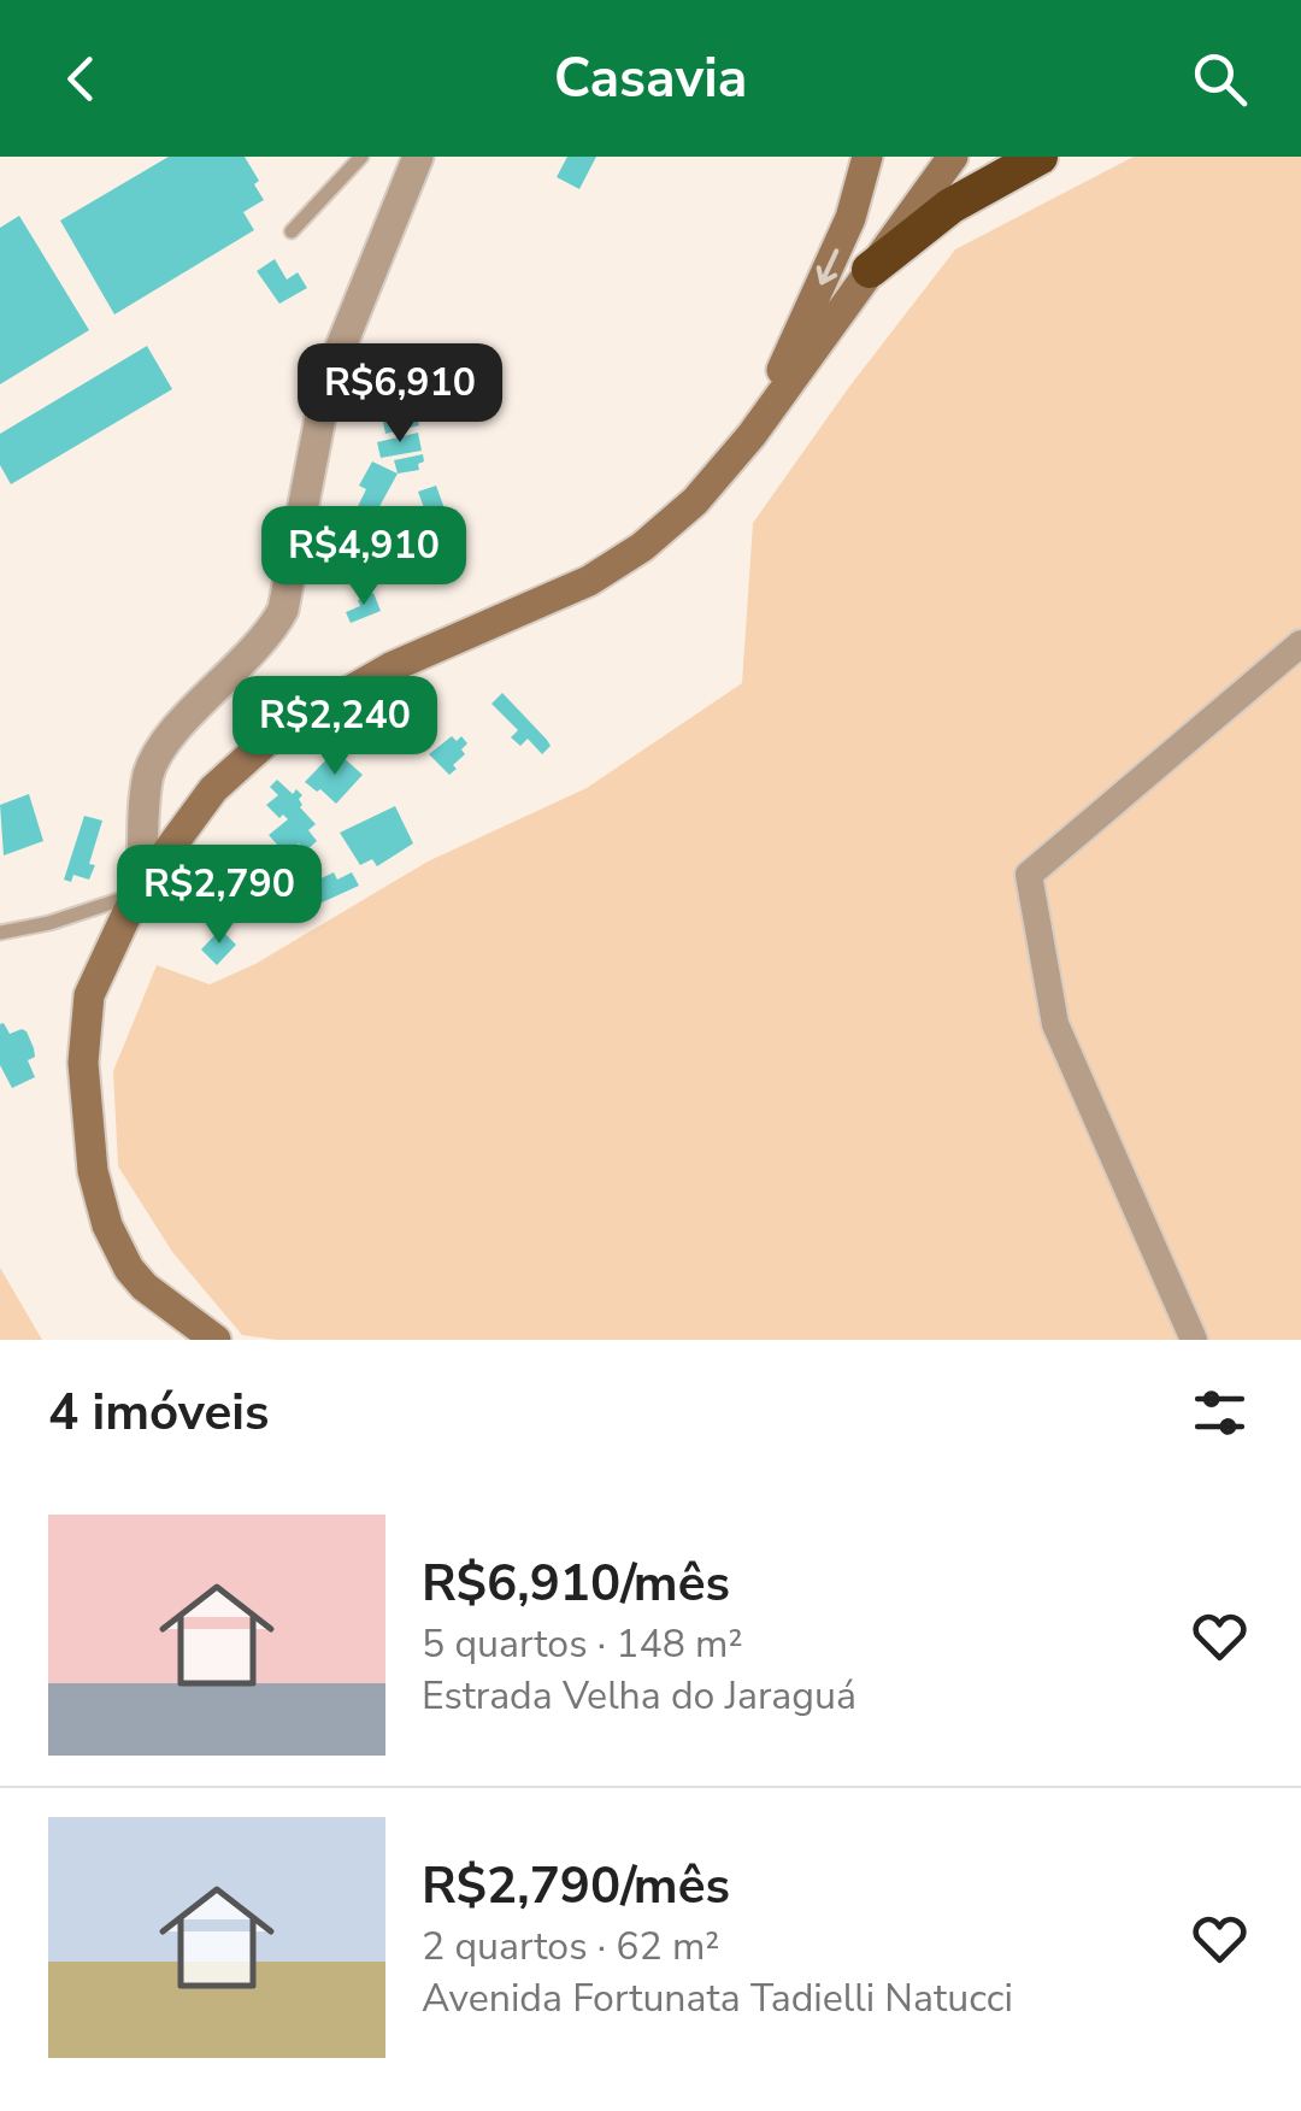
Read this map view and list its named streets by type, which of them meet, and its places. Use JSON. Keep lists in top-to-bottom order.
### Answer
{
  "page": {
    "header": "Casavia",
    "price": [
      "R$6,910",
      "R$4,910",
      "R$2,240",
      "R$2,790"
    ],
    "heading": "4 imóveis",
    "list": [
      {
        "name": "R$6,910/mês",
        "note": "5 quartos · 148 m² · Estrada Velha do Jaraguá"
      },
      {
        "name": "R$2,790/mês",
        "note": "2 quartos · 62 m² · Avenida Fortunata Tadielli Natucci"
      }
    ]
  }
}
